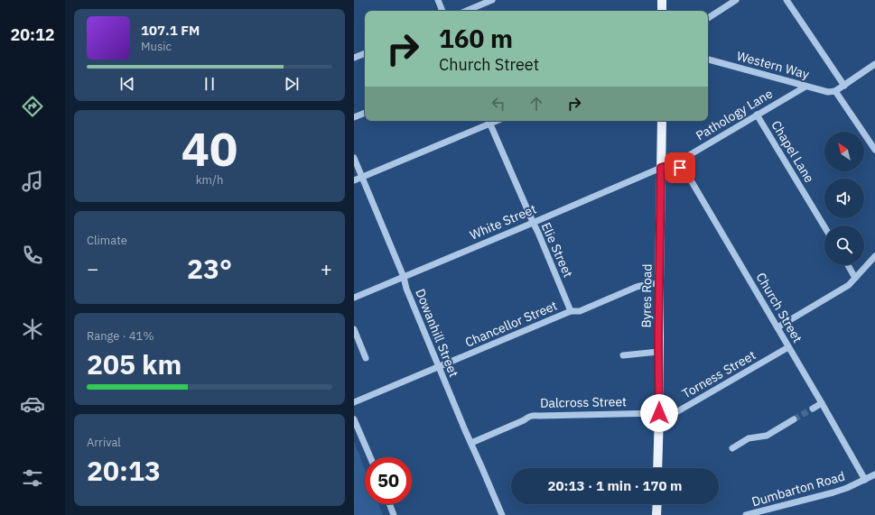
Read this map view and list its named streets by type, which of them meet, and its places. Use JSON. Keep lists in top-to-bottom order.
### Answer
{
  "streets": {
    "main road": ["Byres Road"],
    "street": [
      "Western Way",
      "Pathology Lane",
      "Chapel Lane",
      "White Street",
      "Elie Street",
      "Church Street",
      "Chancellor Street",
      "Dowanhill Street",
      "Torness Street",
      "Dalcross Street",
      "Dumbarton Road"
    ]
  },
  "crossings": [
    ["Western Way", "Pathology Lane"],
    ["Pathology Lane", "Chapel Lane"],
    ["Pathology Lane", "Church Street"],
    ["White Street", "Elie Street"],
    ["White Street", "Byres Road"],
    ["White Street", "Dowanhill Street"],
    ["Elie Street", "Chancellor Street"],
    ["Byres Road", "Chancellor Street"],
    ["Byres Road", "Torness Street"],
    ["Byres Road", "Dalcross Street"],
    ["Church Street", "Torness Street"],
    ["Church Street", "Dumbarton Road"],
    ["Chancellor Street", "Dowanhill Street"],
    ["Dowanhill Street", "Dalcross Street"],
    ["Torness Street", "Dalcross Street"]
  ],
  "north": "top left",
  "page": {
    "tabs": "20:12",
    "turn": ["160 m", "Church Street"],
    "song": ["107.1 FM", "Music"],
    "tile": [
      ["40", "km/h"],
      "Climate",
      ["Range · 41%", "205 km"],
      ["Arrival", "20:13"]
    ],
    "heat": ["−", "23°", "+"],
    "limit": "50",
    "trip": "20:13 · 1 min · 170 m"
  }
}
